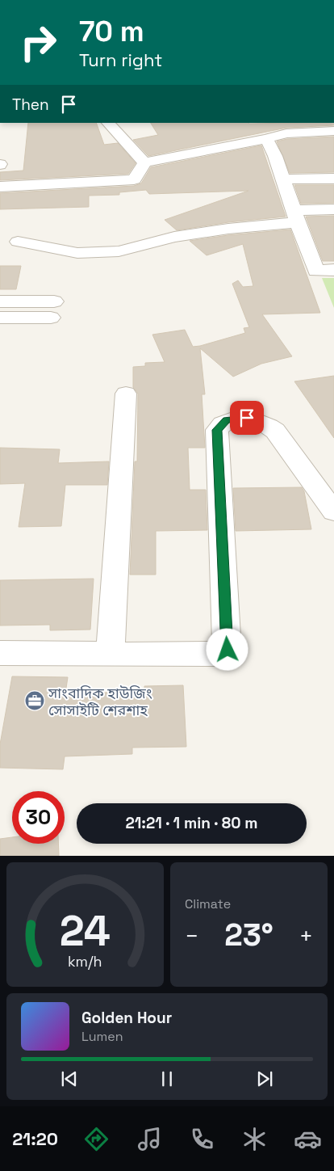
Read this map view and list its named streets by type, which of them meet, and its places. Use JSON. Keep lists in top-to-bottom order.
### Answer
{
  "places": {
    "office": ["সাংবাদিক হাউজিং সোসাইটি শেরশাহ"]
  },
  "page": {
    "turn": ["70 m", "Turn right"],
    "then": "Then",
    "limit": "30",
    "trip": "21:21 · 1 min · 80 m",
    "tile": "Climate",
    "heat": ["−", "23°", "+"],
    "song": ["Golden Hour", "Lumen"],
    "tabs": "21:20",
    "gauge": ["24", "km/h"]
  }
}
